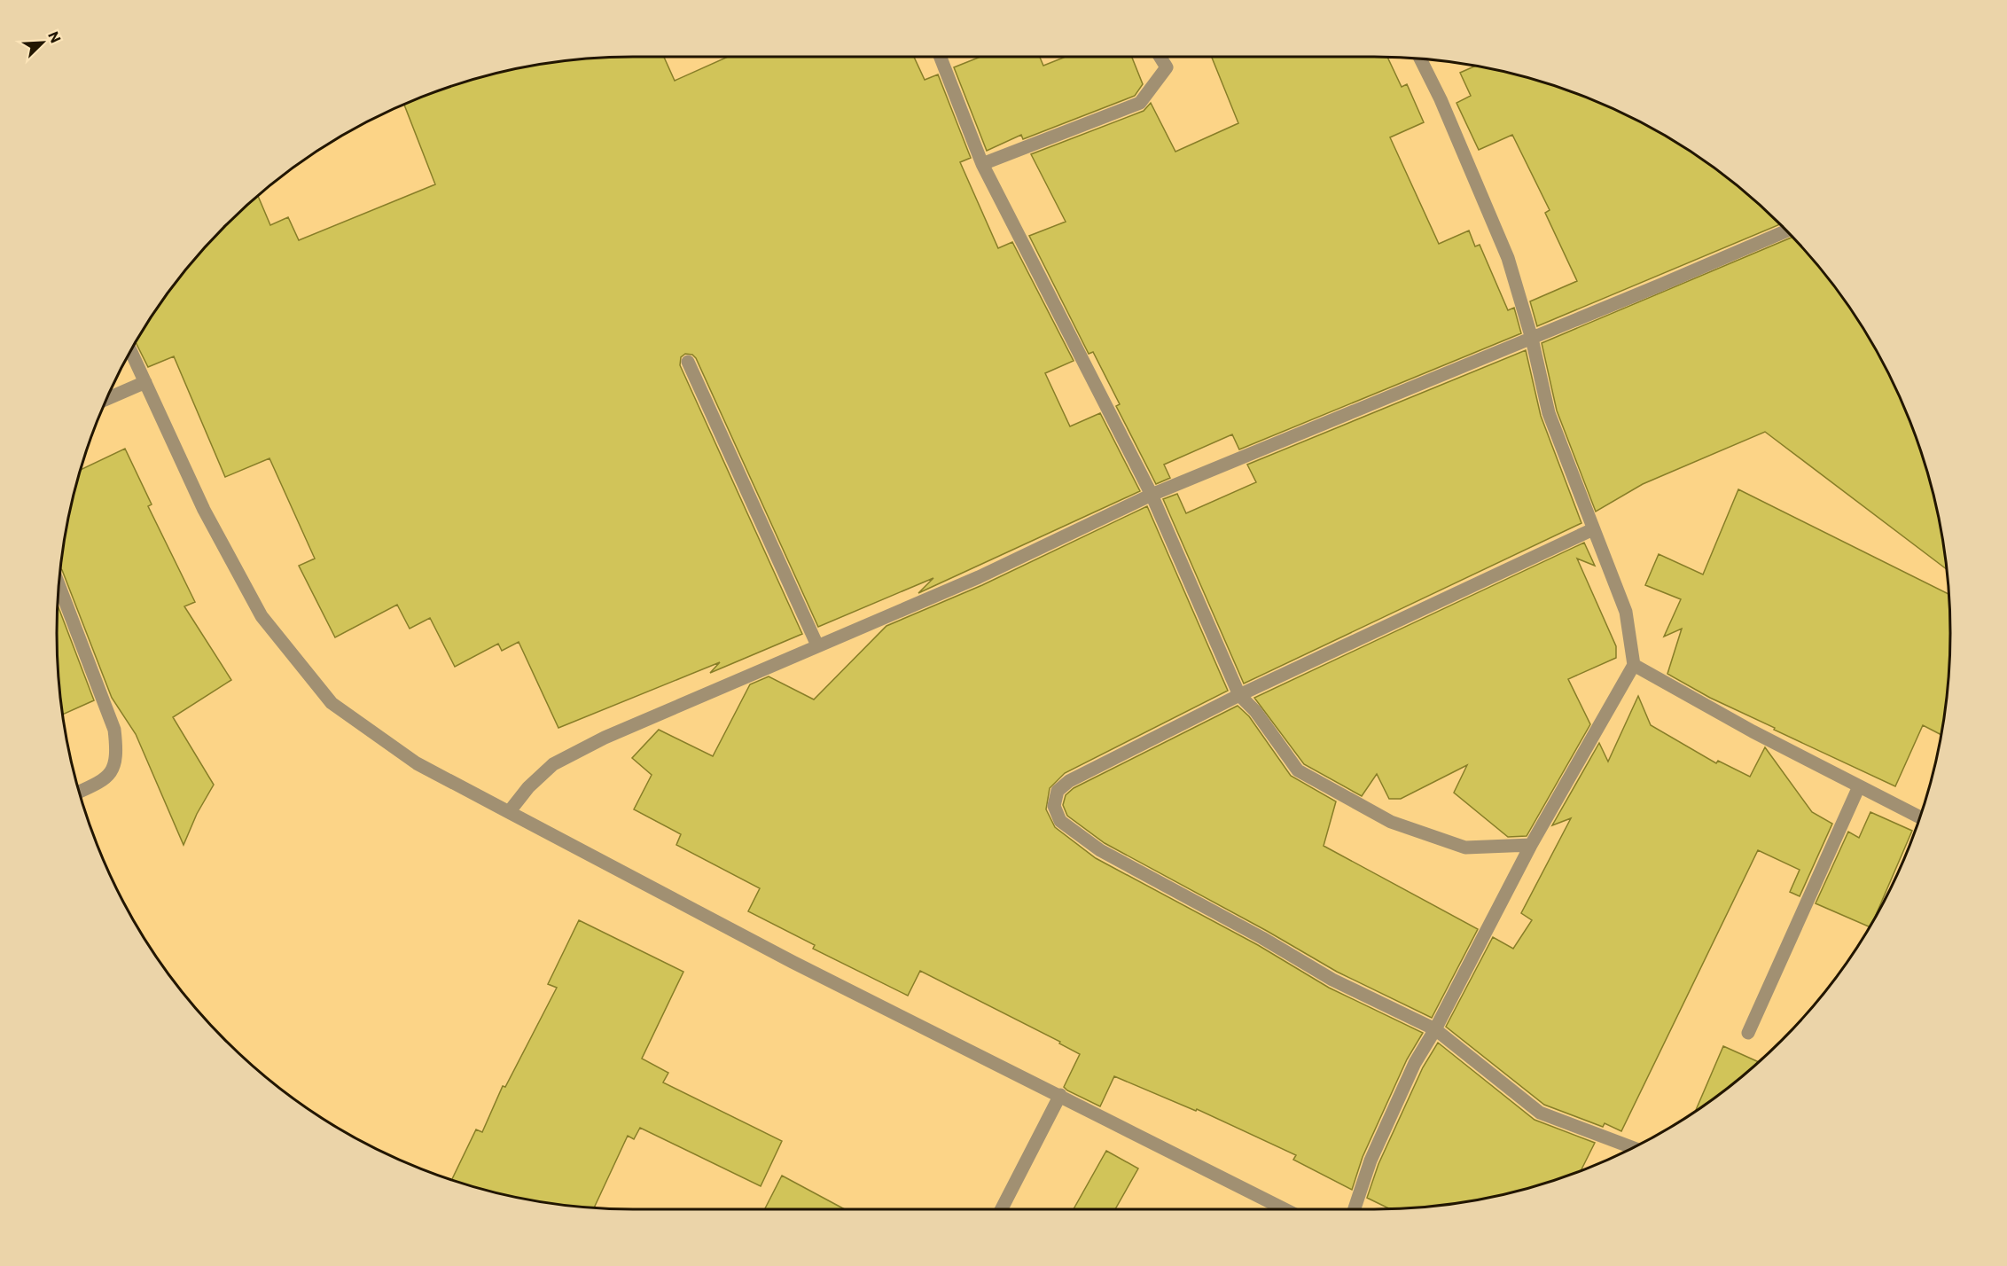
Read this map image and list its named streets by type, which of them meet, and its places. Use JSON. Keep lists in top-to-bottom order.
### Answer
{
  "north": "top right"
}
